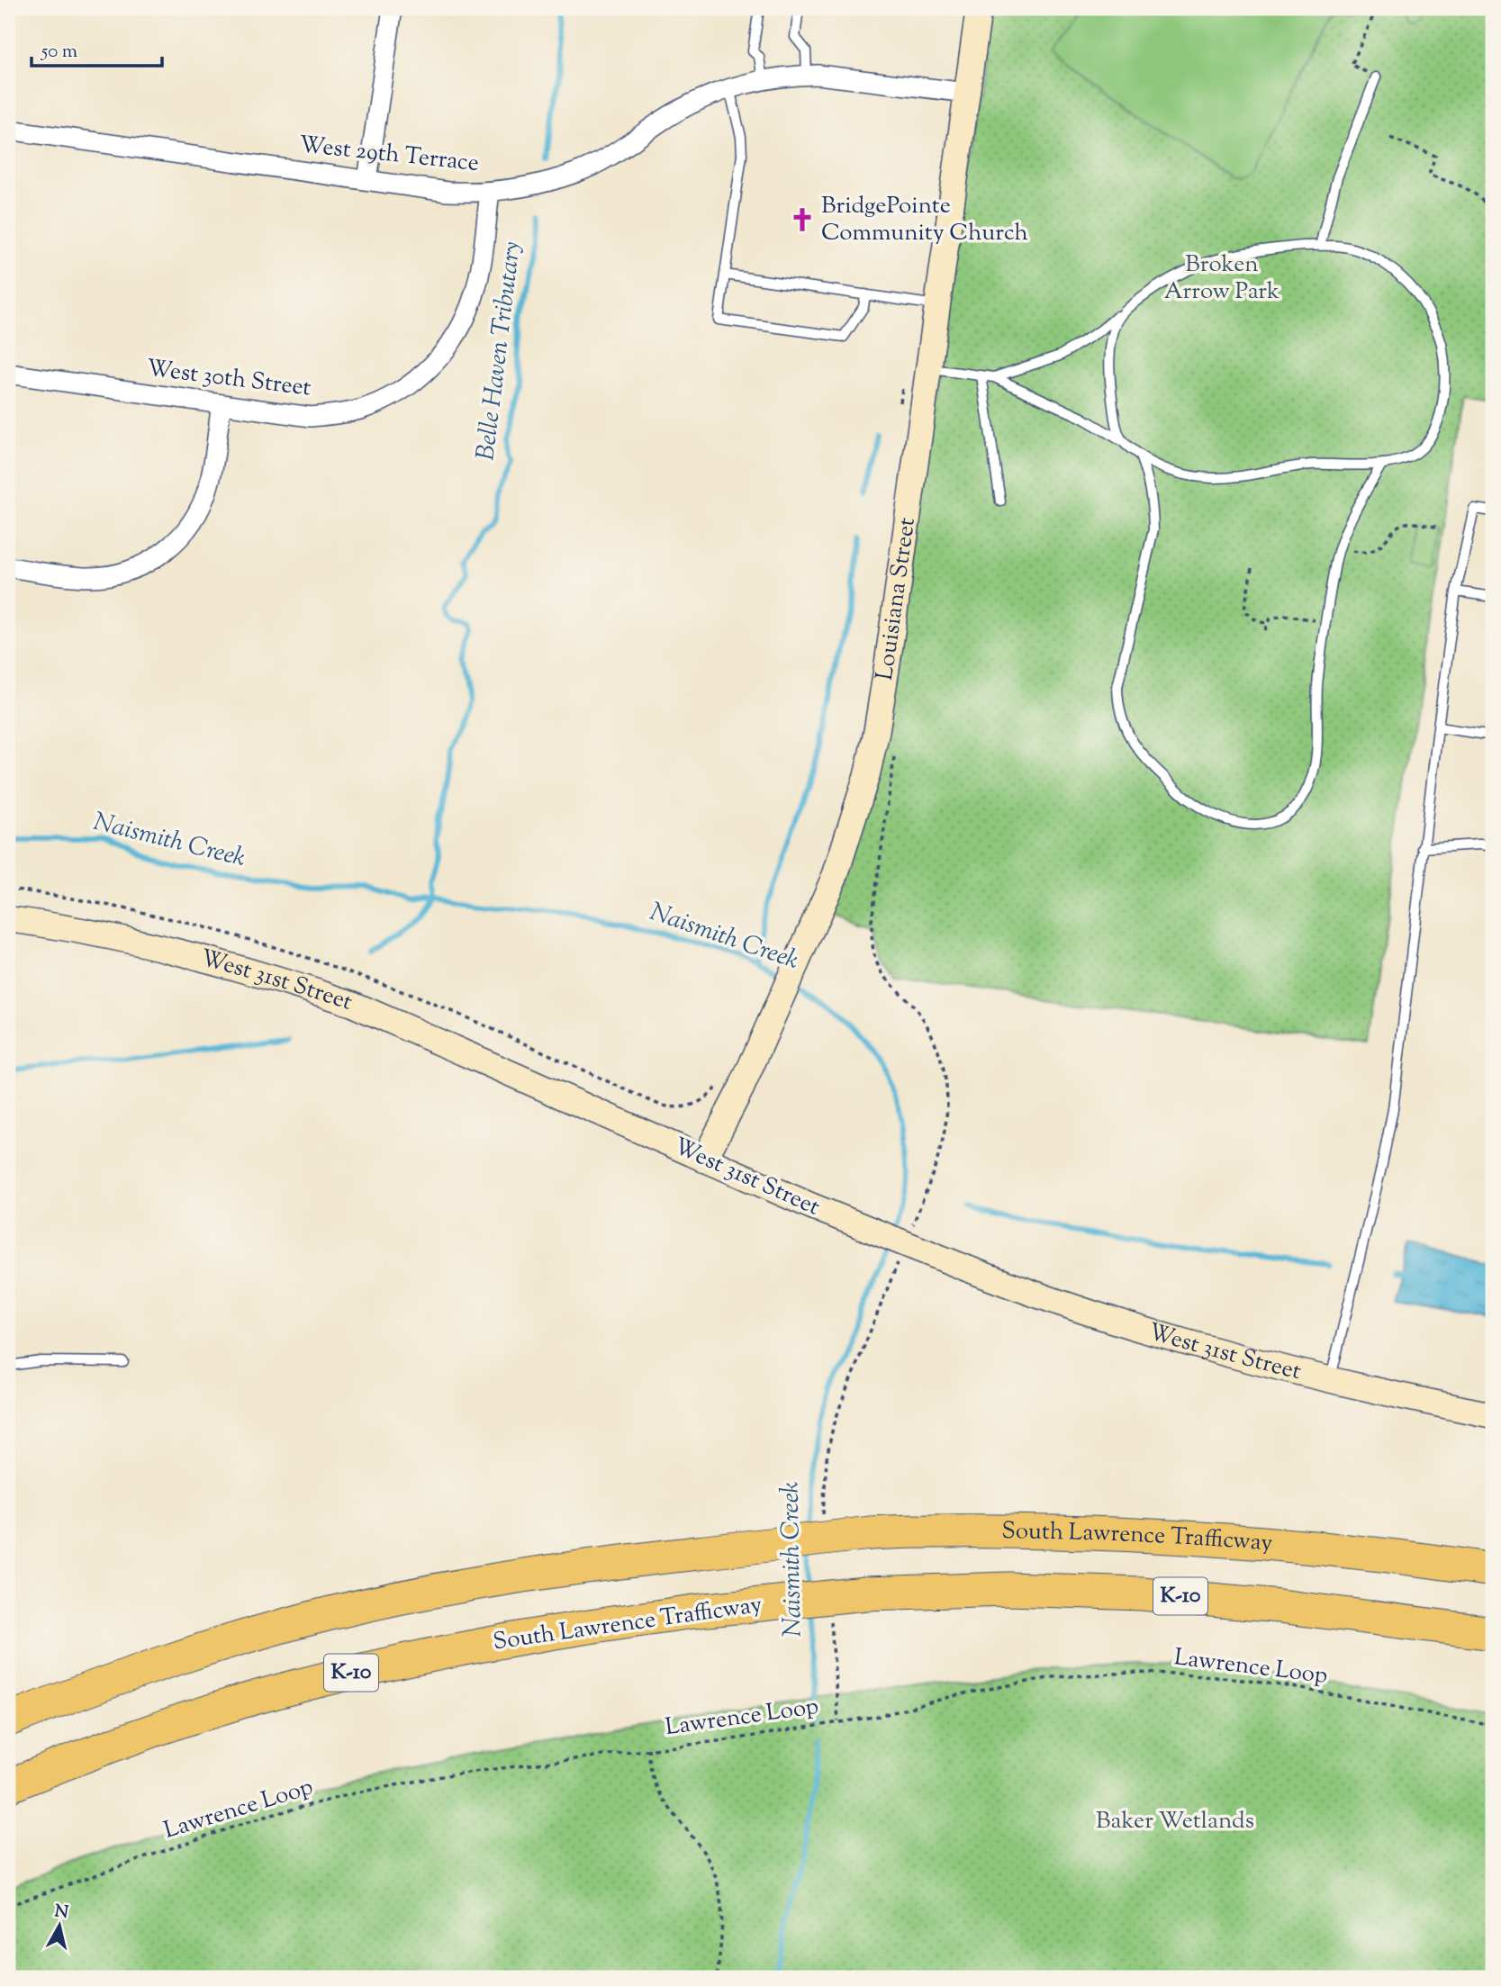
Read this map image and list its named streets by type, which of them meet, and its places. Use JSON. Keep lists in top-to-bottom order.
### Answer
{
  "streets": {
    "highway": ["South Lawrence Trafficway", "K-10"],
    "main road": ["Louisiana Street", "West 31st Street"],
    "street": ["West 29th Terrace", "West 30th Street"],
    "path": ["Lawrence Loop"]
  },
  "crossings": [
    ["West 29th Terrace", "West 30th Street"],
    ["West 29th Terrace", "Louisiana Street"],
    ["Louisiana Street", "West 31st Street"]
  ],
  "water": ["Belle Haven Tributary", "Naismith Creek"],
  "parks": ["Broken Arrow Park", "Baker Wetlands"],
  "places": {
    "church": ["BridgePointe Community Church"]
  },
  "scale_bar": "50 m",
  "north": "top"
}
